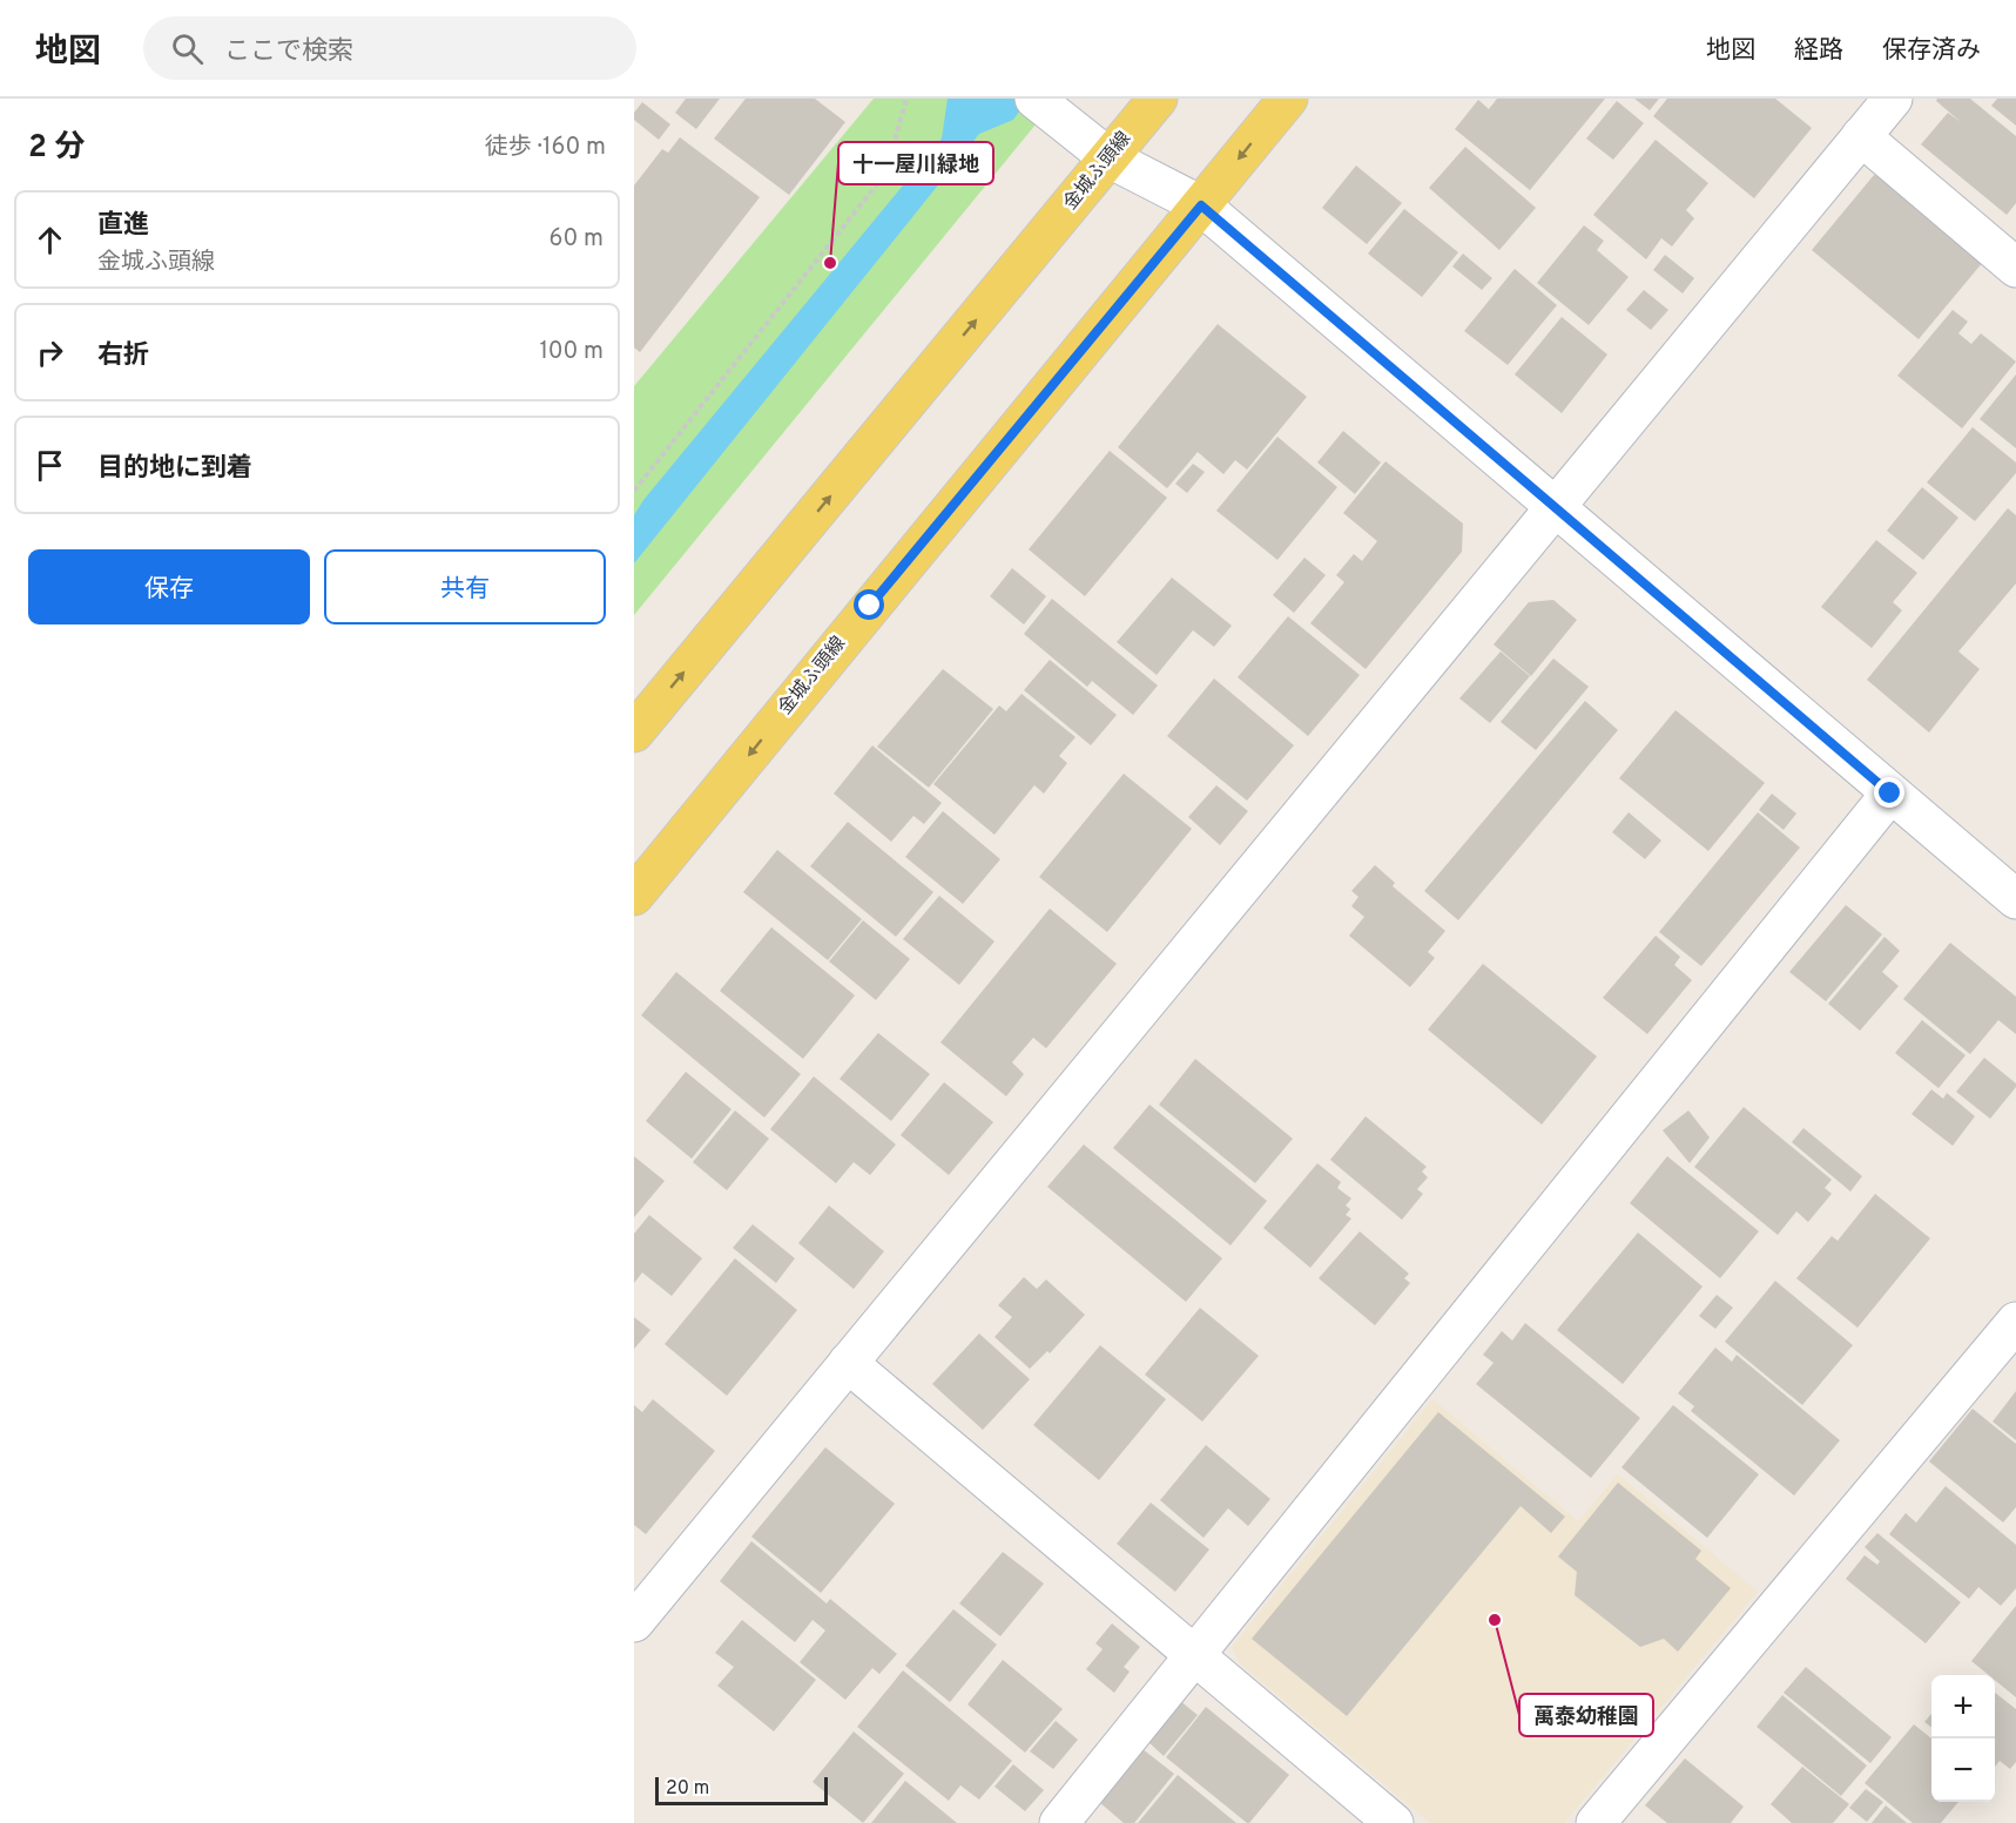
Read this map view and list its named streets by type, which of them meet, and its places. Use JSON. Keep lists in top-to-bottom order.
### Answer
{
  "streets": {
    "main road": ["金城ふ頭線"]
  },
  "places": ["十一屋川緑地", "萬泰幼稚園"],
  "scale_bar": "20 m",
  "page": {
    "header": "地図",
    "search": "ここで検索",
    "nav": ["地図", "経路", "保存済み"],
    "heading": ["2 分", "徒歩 · 160 m"],
    "list": [
      ["直進", "金城ふ頭線", "60 m"],
      ["右折", "100 m"],
      "目的地に到着"
    ],
    "buttons": ["保存", "共有"],
    "map_buttons": ["+", "−"],
    "scale": "20 m"
  }
}
